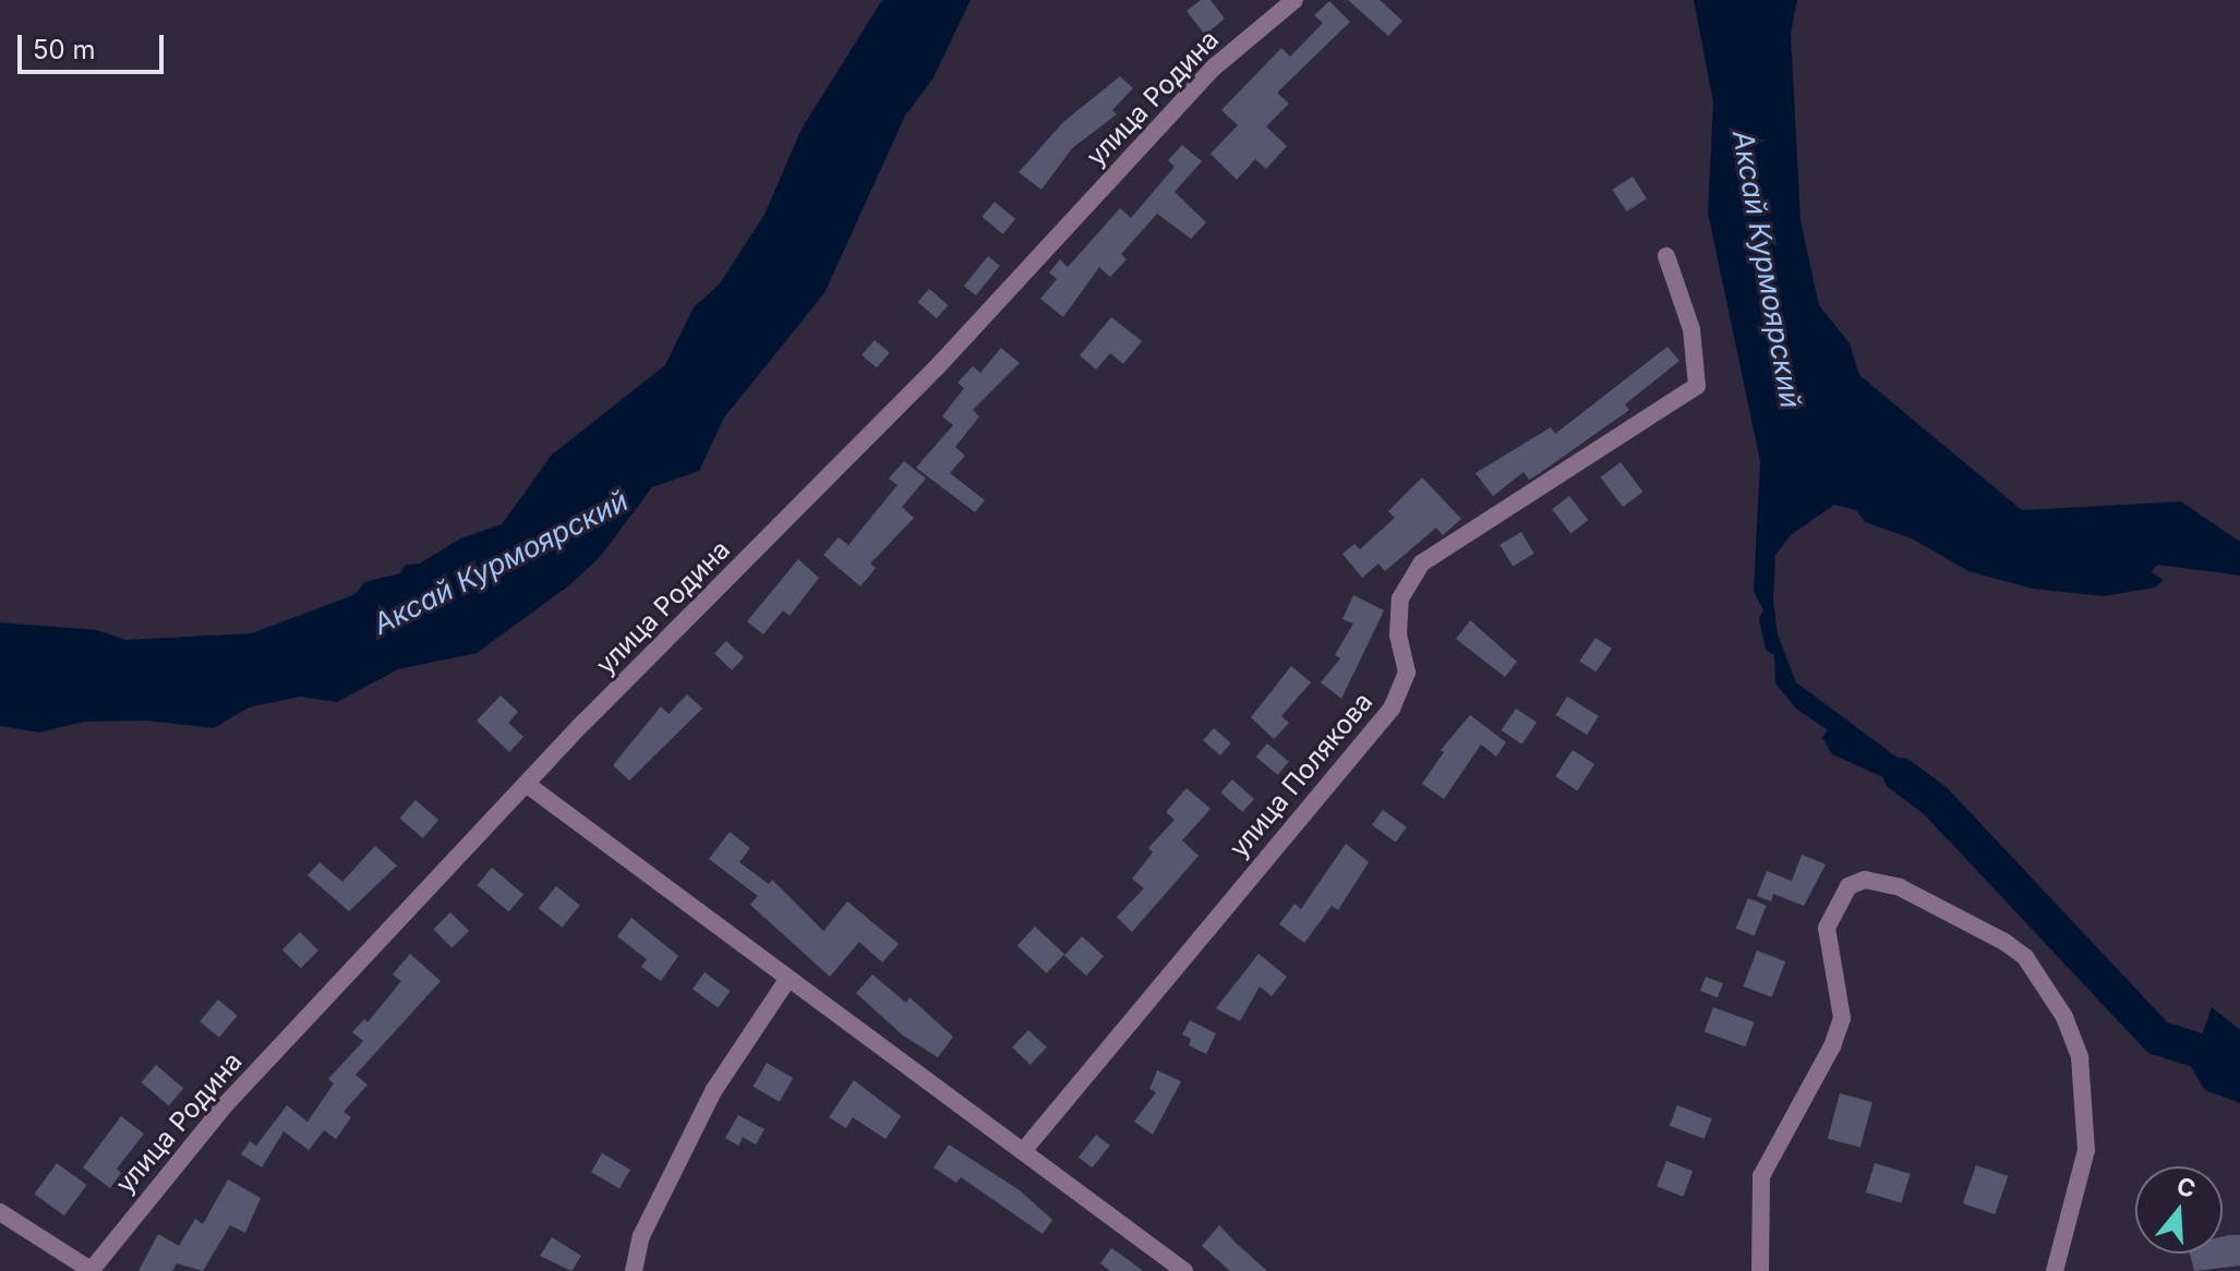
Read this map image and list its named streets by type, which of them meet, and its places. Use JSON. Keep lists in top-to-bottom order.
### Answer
{
  "streets": {
    "street": ["улица Родина", "улица Полякова"]
  },
  "water": ["Аксай Курмоярский"],
  "scale_bar": "50 m",
  "north": "top"
}
